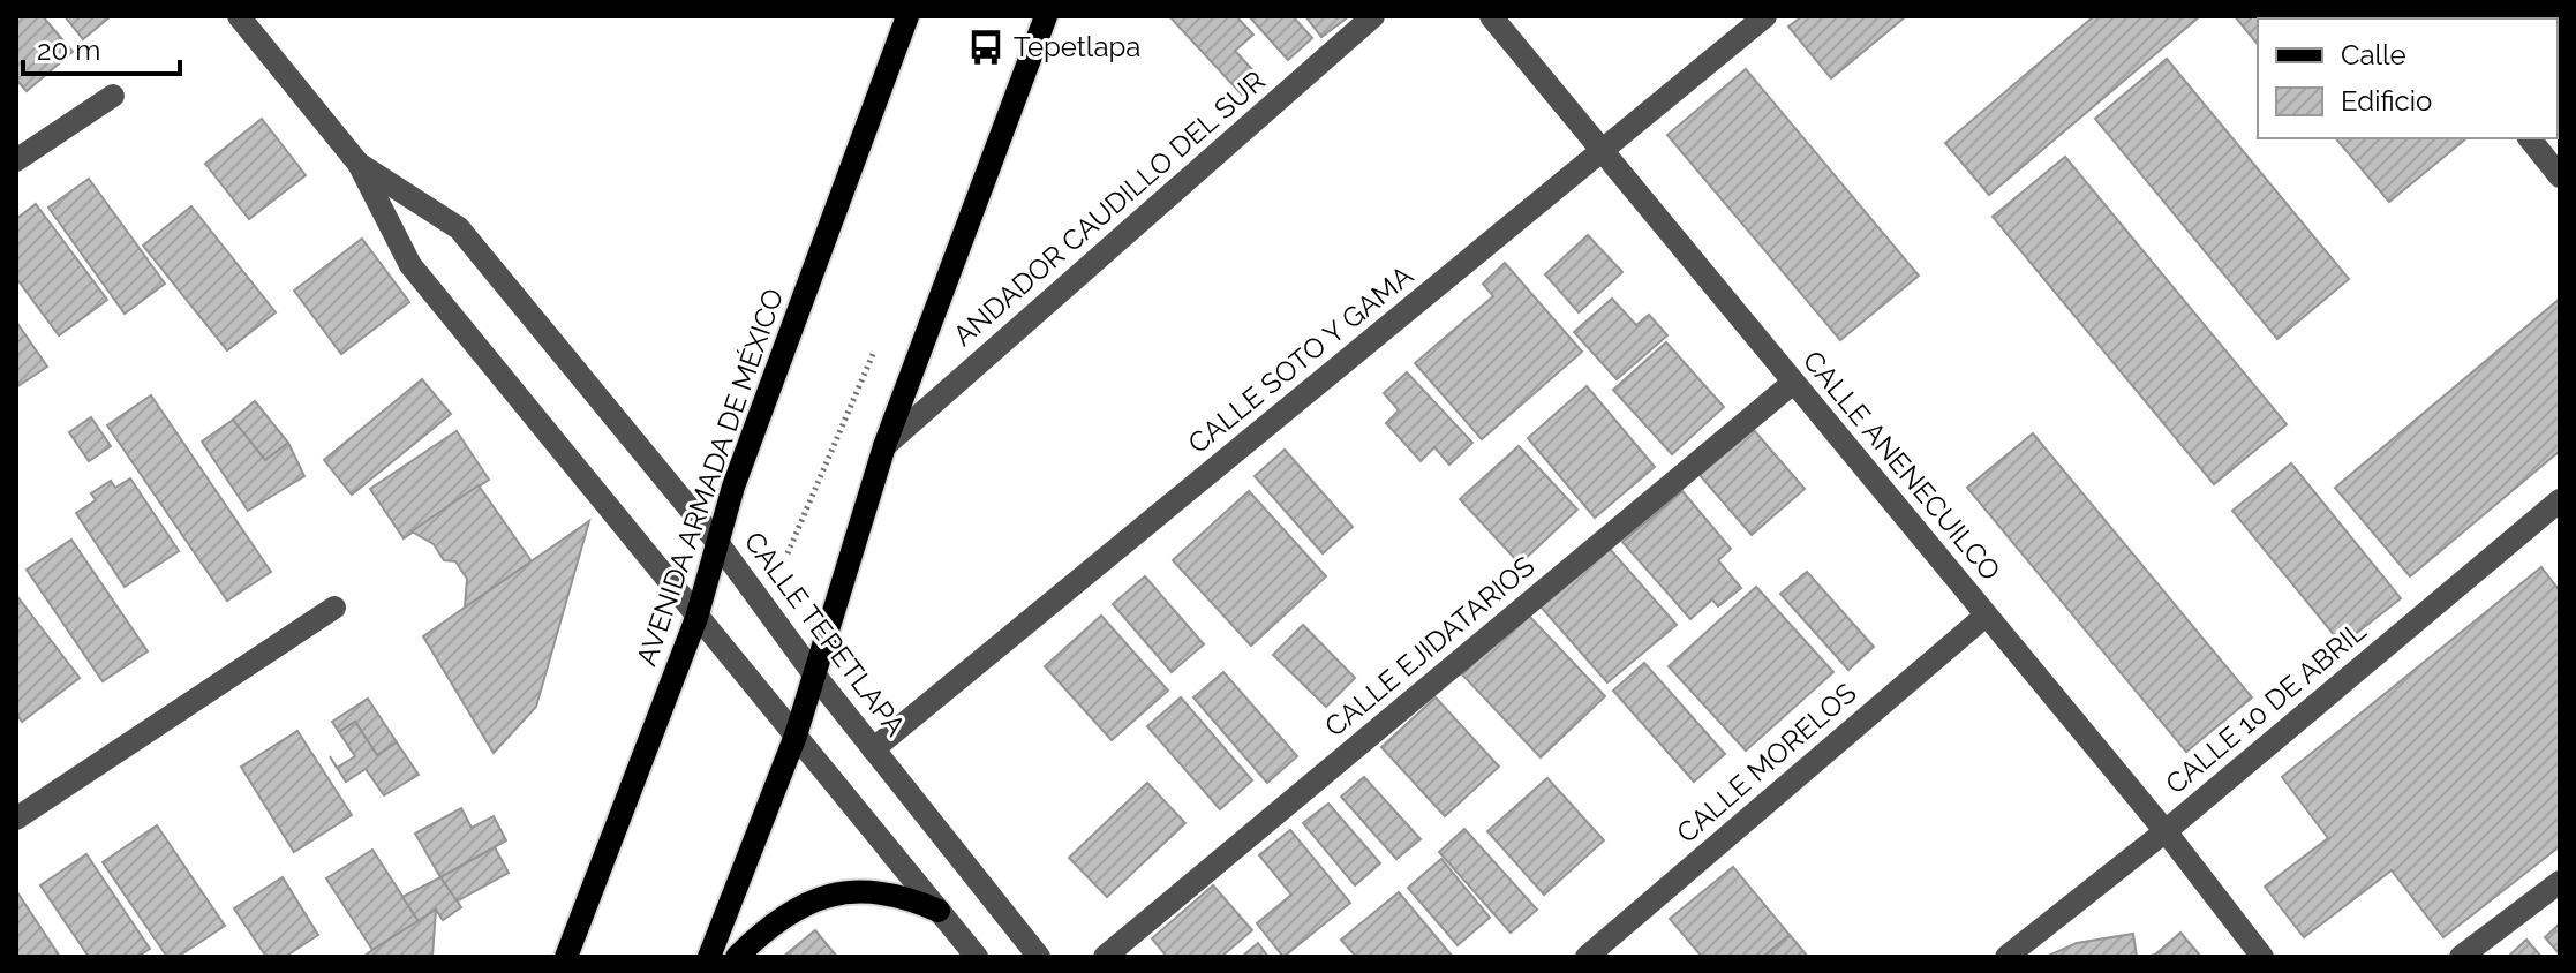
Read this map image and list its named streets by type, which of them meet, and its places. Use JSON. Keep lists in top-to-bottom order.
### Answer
{
  "streets": {
    "main road": ["AVENIDA ARMADA DE MÉXICO"],
    "street": [
      "ANDADOR CAUDILLO DEL SUR",
      "CALLE SOTO Y GAMA",
      "CALLE ANENECUILCO",
      "CALLE TEPETLAPA",
      "CALLE EJIDATARIOS",
      "CALLE 10 DE ABRIL",
      "CALLE MORELOS"
    ]
  },
  "crossings": [
    ["CALLE SOTO Y GAMA", "CALLE ANENECUILCO"],
    ["CALLE SOTO Y GAMA", "CALLE TEPETLAPA"],
    ["CALLE ANENECUILCO", "CALLE EJIDATARIOS"],
    ["CALLE ANENECUILCO", "CALLE 10 DE ABRIL"],
    ["CALLE ANENECUILCO", "CALLE MORELOS"],
    ["AVENIDA ARMADA DE MÉXICO", "CALLE TEPETLAPA"]
  ],
  "places": {
    "bus stop": ["Tepetlapa"]
  },
  "legend": ["Calle", "Edificio"],
  "scale_bar": "20 m"
}
